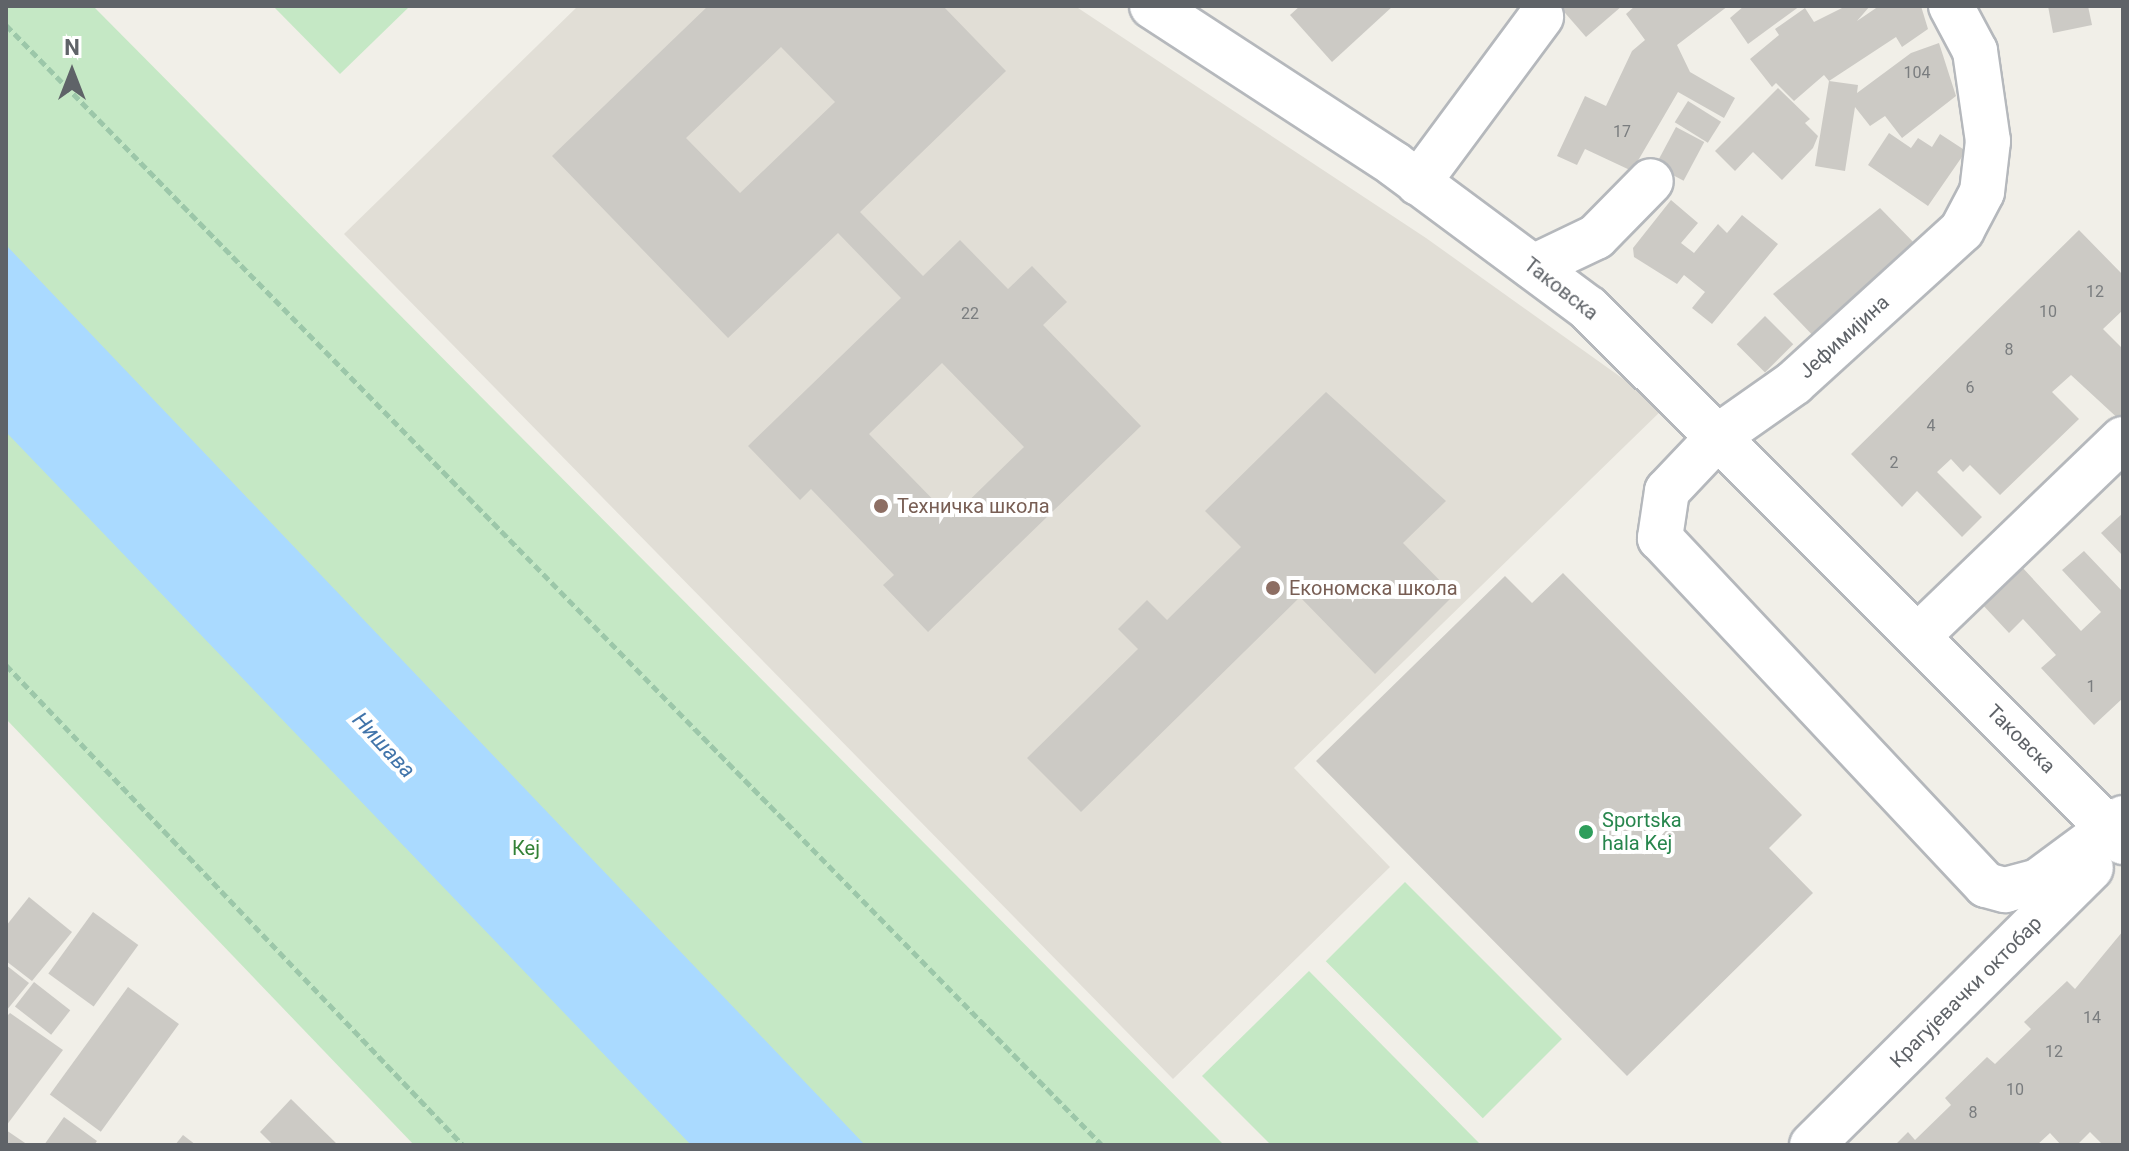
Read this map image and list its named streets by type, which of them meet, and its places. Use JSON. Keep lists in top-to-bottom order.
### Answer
{
  "streets": {
    "street": ["Таковска", "Јефимијина", "Крагујевачки октобар"]
  },
  "crossings": [
    ["Таковска", "Јефимијина"],
    ["Таковска", "Крагујевачки октобар"],
    ["Јефимијина", "Крагујевачки октобар"]
  ],
  "water": ["Нишава"],
  "parks": ["Кеј"],
  "places": ["Техничка школа", "Економска школа", "Sportska hala Kej"],
  "house_numbers": [
    "104",
    "17",
    "12",
    "10",
    "22",
    "8",
    "6",
    "4",
    "2",
    "1",
    "14",
    "12",
    "10",
    "8"
  ],
  "north": "top"
}
